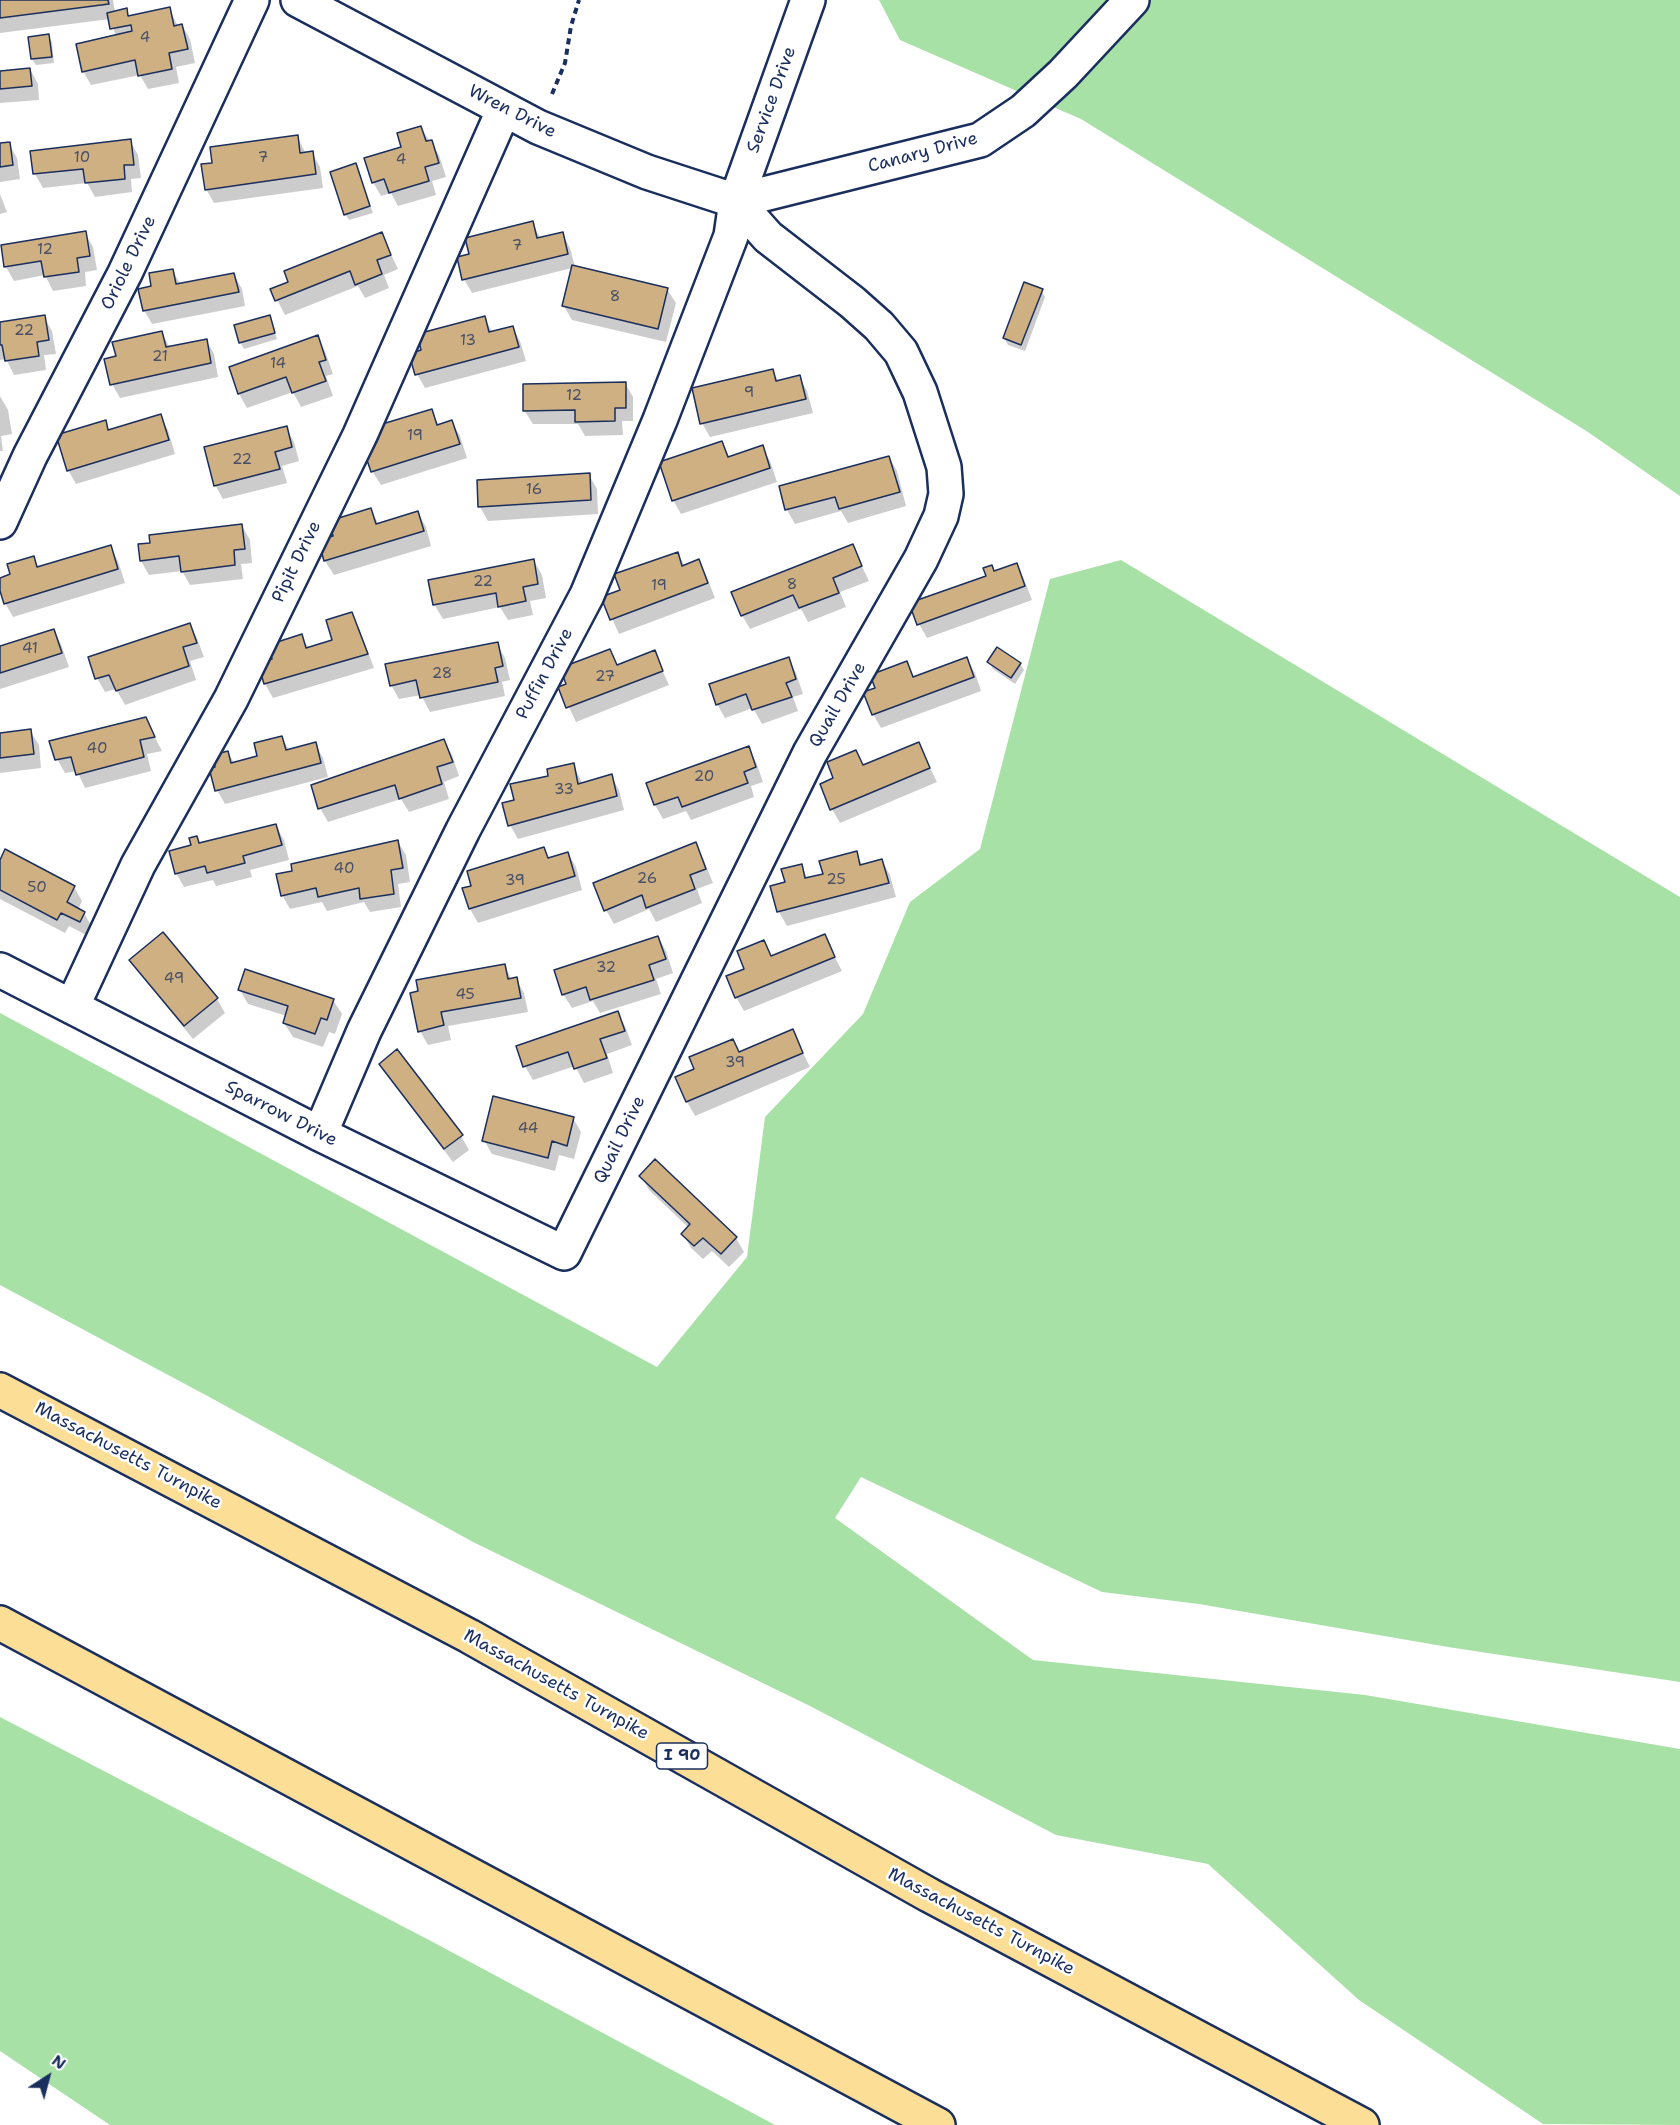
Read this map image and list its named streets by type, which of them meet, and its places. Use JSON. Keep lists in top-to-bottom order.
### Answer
{
  "streets": {
    "highway": ["Massachusetts Turnpike", "I 90"],
    "street": [
      "Service Drive",
      "Wren Drive",
      "Canary Drive",
      "Oriole Drive",
      "Pipit Drive",
      "Puffin Drive",
      "Quail Drive",
      "Sparrow Drive"
    ]
  },
  "crossings": [
    ["Service Drive", "Wren Drive"],
    ["Service Drive", "Canary Drive"],
    ["Service Drive", "Puffin Drive"],
    ["Service Drive", "Quail Drive"],
    ["Wren Drive", "Canary Drive"],
    ["Wren Drive", "Pipit Drive"],
    ["Wren Drive", "Puffin Drive"],
    ["Wren Drive", "Quail Drive"],
    ["Canary Drive", "Puffin Drive"],
    ["Canary Drive", "Quail Drive"],
    ["Pipit Drive", "Sparrow Drive"],
    ["Puffin Drive", "Quail Drive"],
    ["Puffin Drive", "Sparrow Drive"],
    ["Quail Drive", "Sparrow Drive"]
  ],
  "house_numbers": [
    "4",
    "10",
    "7",
    "4",
    "7",
    "12",
    "8",
    "22",
    "13",
    "21",
    "14",
    "9",
    "12",
    "19",
    "22",
    "16",
    "22",
    "8",
    "19",
    "41",
    "28",
    "27",
    "40",
    "20",
    "33",
    "40",
    "26",
    "25",
    "39",
    "50",
    "32",
    "49",
    "45",
    "39",
    "44"
  ],
  "north": "top right"
}
